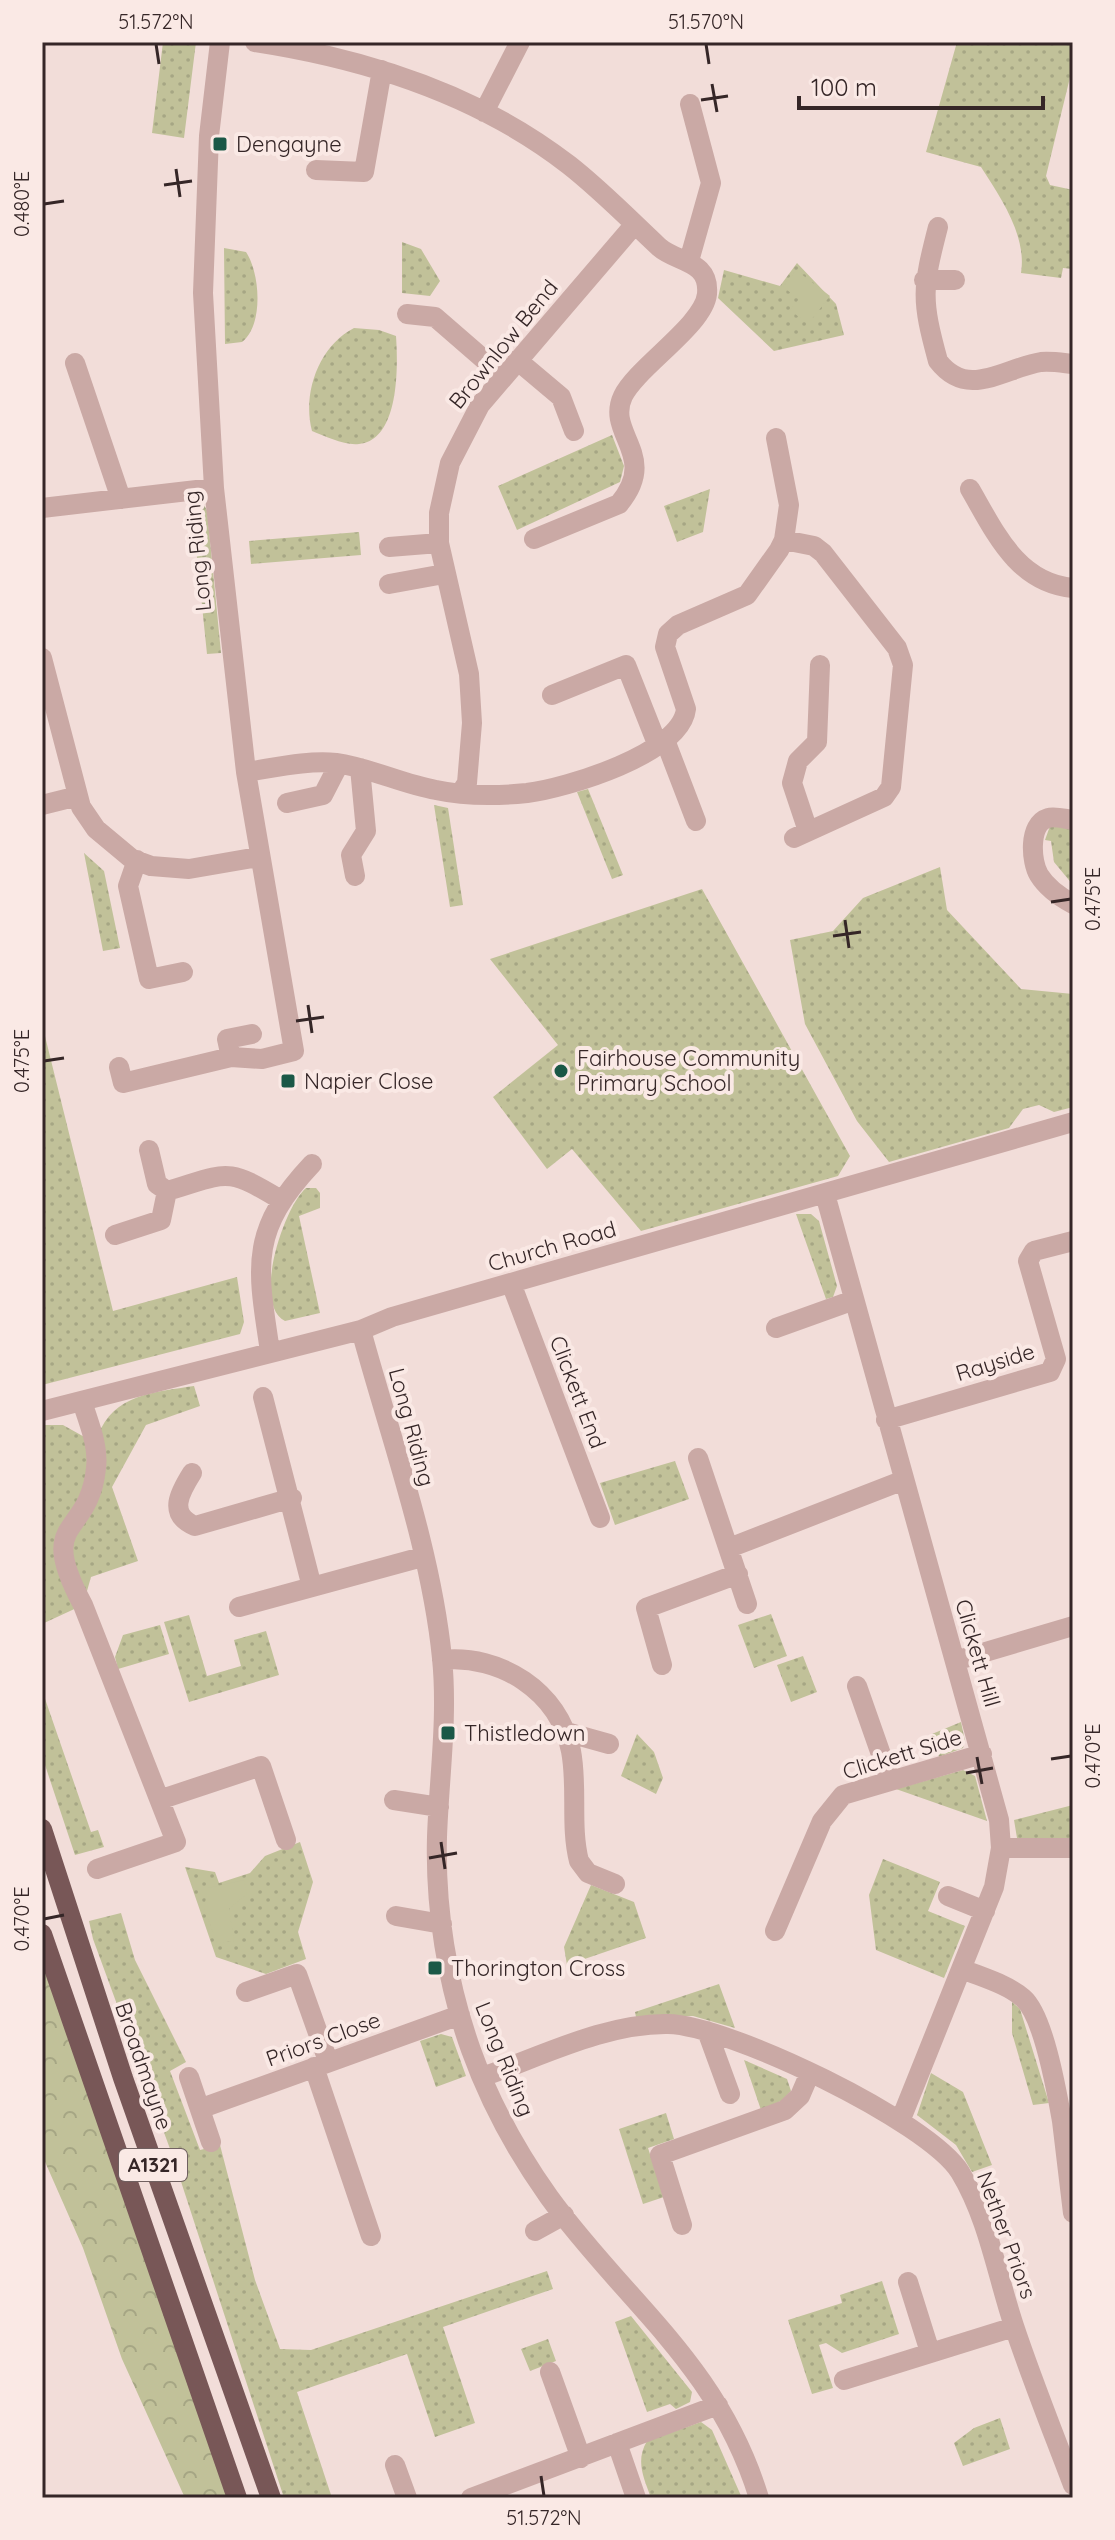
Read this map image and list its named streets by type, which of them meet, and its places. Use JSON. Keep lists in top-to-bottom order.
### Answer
{
  "streets": {
    "main road": ["Broadmayne", "A1321"],
    "street": [
      "Brownlow Bend",
      "Long Riding",
      "Church Road",
      "Rayside",
      "Clickett End",
      "Clickett Hill",
      "Clickett Side",
      "Priors Close",
      "Nether Priors"
    ]
  },
  "crossings": [
    ["Long Riding", "Church Road"],
    ["Long Riding", "Priors Close"],
    ["Long Riding", "Nether Priors"],
    ["Church Road", "Clickett End"],
    ["Church Road", "Clickett Hill"],
    ["Rayside", "Clickett Hill"],
    ["Clickett Hill", "Clickett Side"],
    ["Clickett Hill", "Nether Priors"]
  ],
  "places": {
    "transit": [
      "Dengayne",
      "Napier Close",
      "Thistledown",
      "Thorington Cross"
    ],
    "other": ["Fairhouse Community Primary School"]
  },
  "scale_bar": "100 m",
  "coordinates": [
    "51.572°N",
    "51.570°N",
    "0.480°E",
    "0.475°E",
    "0.470°E"
  ]
}
